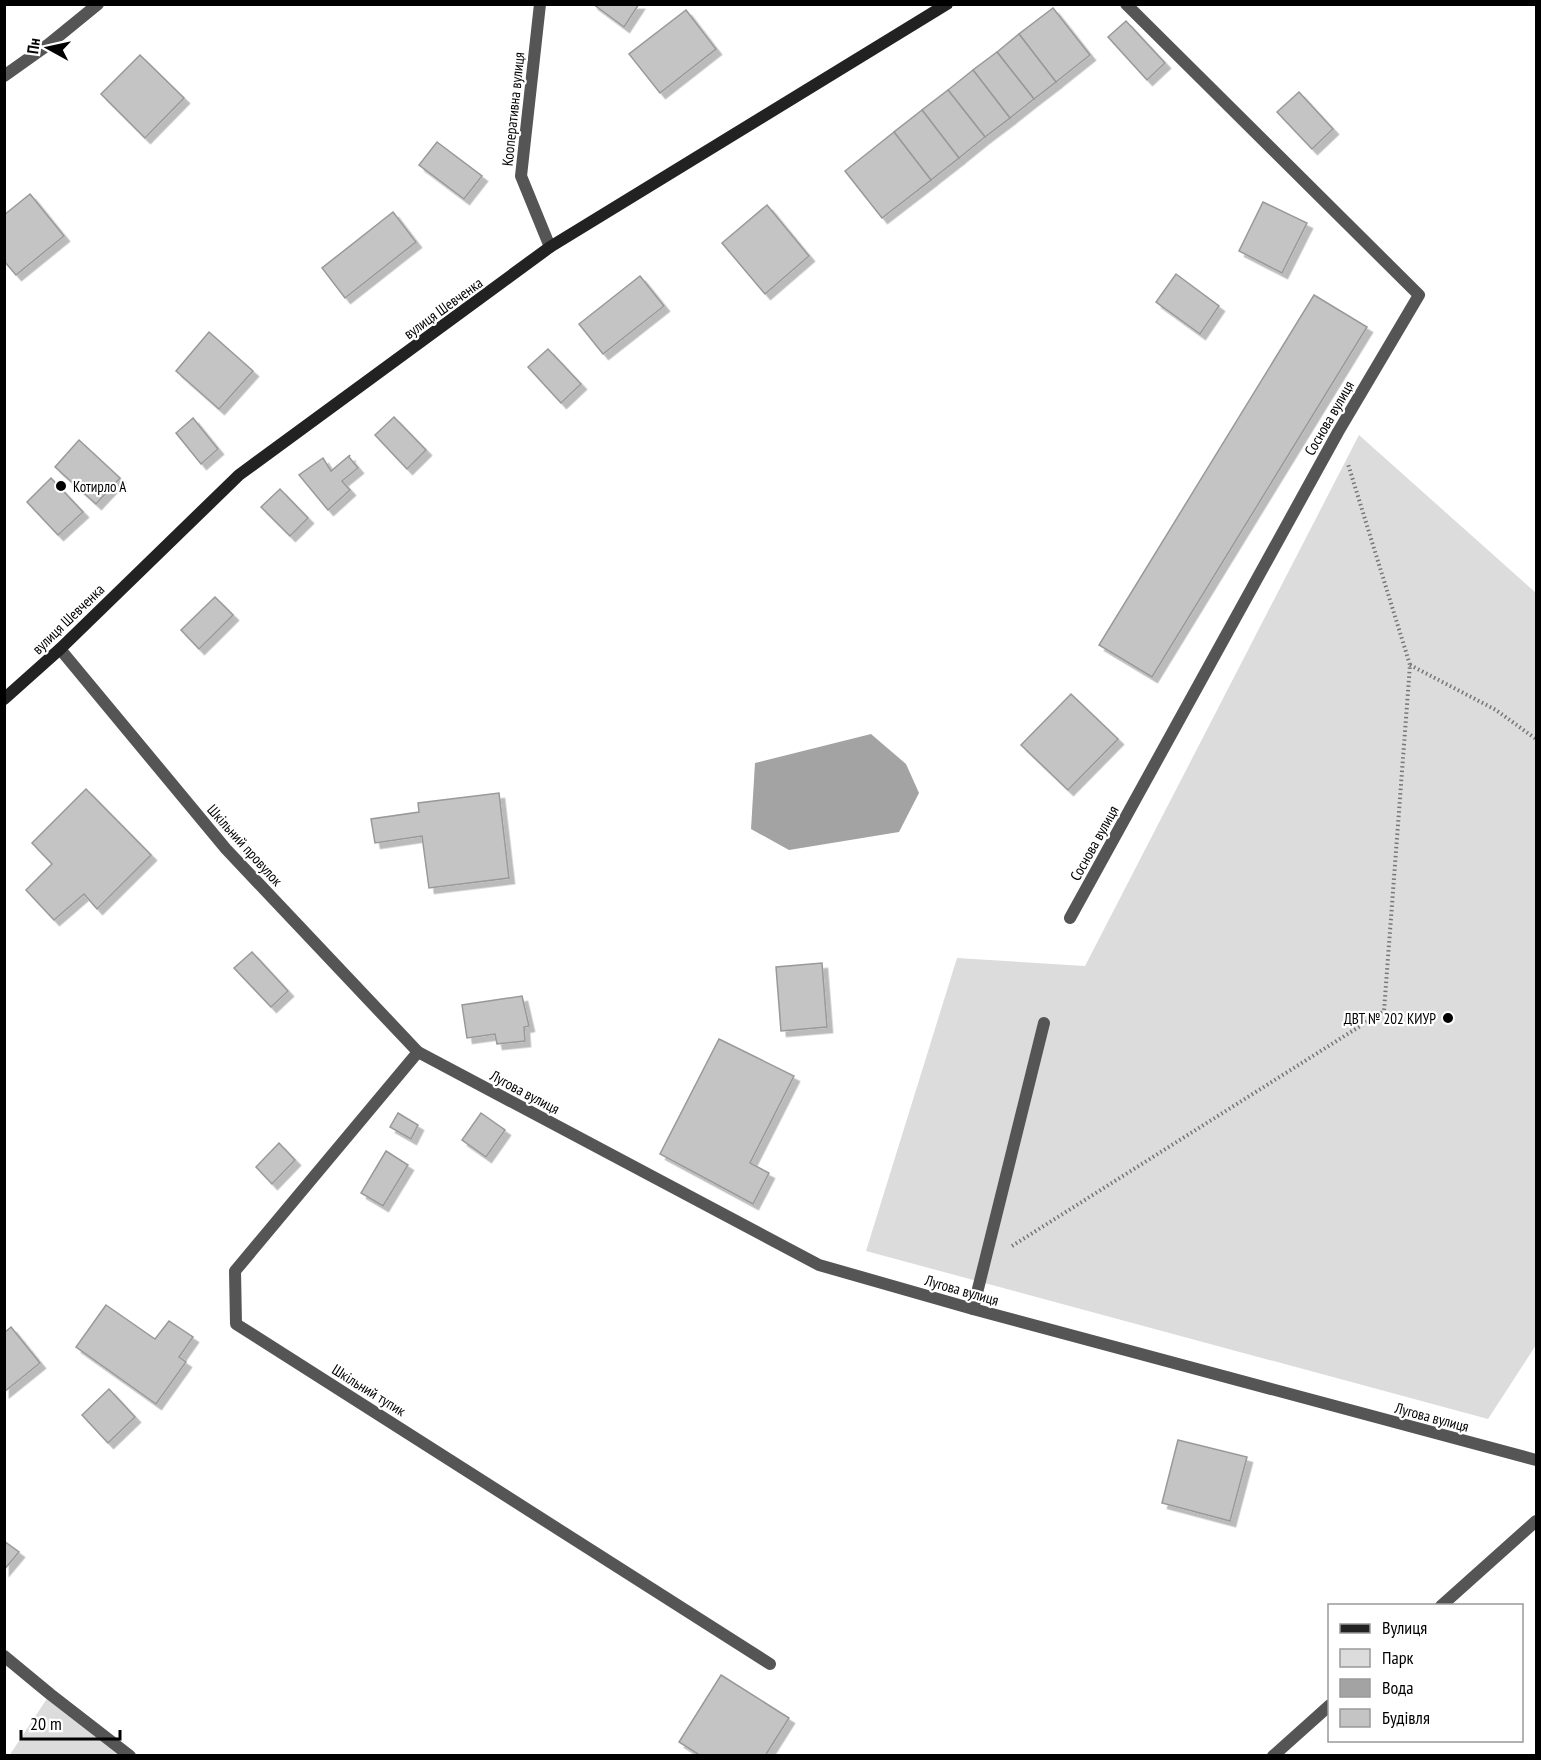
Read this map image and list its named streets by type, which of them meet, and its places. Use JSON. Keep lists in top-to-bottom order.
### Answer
{
  "streets": {
    "street": [
      "Кооперативна вулиця",
      "вулиця Шевченка",
      "Соснова вулиця",
      "Шкільний провулок",
      "Лугова вулиця",
      "Шкільний тупик"
    ]
  },
  "crossings": [
    ["Кооперативна вулиця", "вулиця Шевченка"],
    ["вулиця Шевченка", "Шкільний провулок"],
    ["Шкільний провулок", "Лугова вулиця"],
    ["Шкільний провулок", "Шкільний тупик"],
    ["Лугова вулиця", "Шкільний тупик"]
  ],
  "places": ["Котирло А", "ДВТ № 202 КИУР"],
  "legend": [
    "Вулиця",
    "Парк",
    "Вода",
    "Будівля"
  ],
  "scale_bar": "20 m",
  "north": "left"
}
